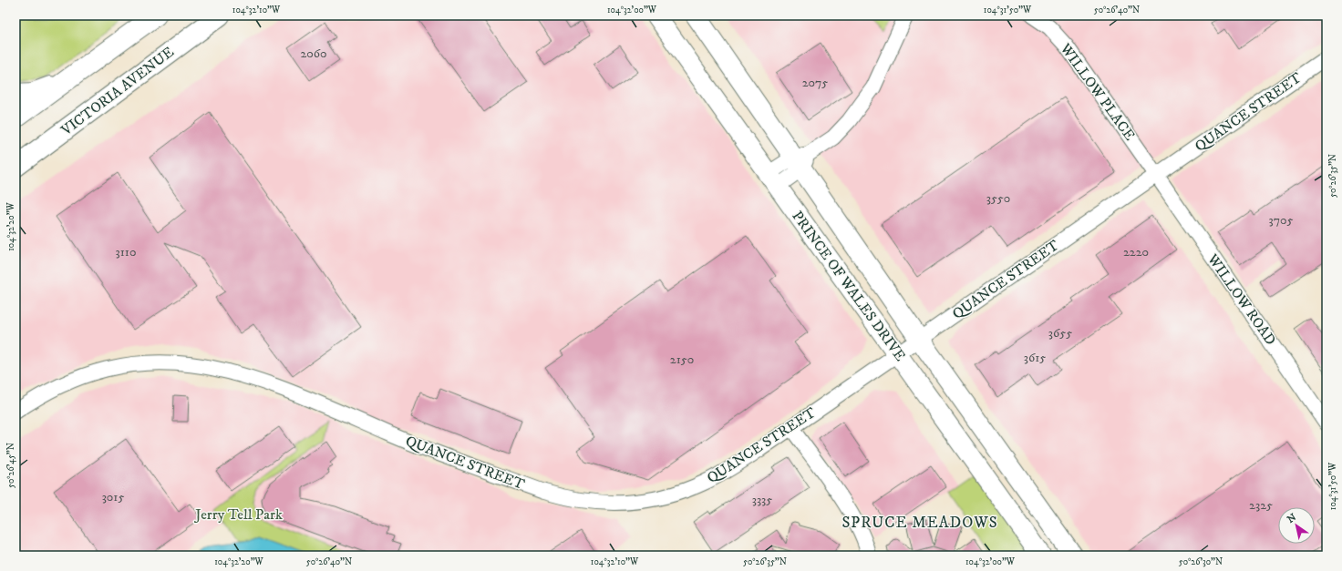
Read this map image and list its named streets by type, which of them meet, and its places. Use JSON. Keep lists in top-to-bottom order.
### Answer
{
  "streets": {
    "highway": ["VICTORIA AVENUE"],
    "main road": ["PRINCE OF WALES DRIVE"],
    "street": ["WILLOW PLACE", "QUANCE STREET", "WILLOW ROAD"]
  },
  "crossings": [
    ["WILLOW PLACE", "QUANCE STREET"],
    ["WILLOW PLACE", "WILLOW ROAD"],
    ["QUANCE STREET", "PRINCE OF WALES DRIVE"],
    ["QUANCE STREET", "WILLOW ROAD"]
  ],
  "districts": ["SPRUCE MEADOWS"],
  "parks": ["Jerry Tell Park"],
  "house_numbers": [
    "2060",
    "2075",
    "3550",
    "3705",
    "3110",
    "2220",
    "3655",
    "3615",
    "2150",
    "3015",
    "3335",
    "2325"
  ],
  "north": "top left",
  "coordinates": [
    "104°32'10\"W",
    "104°32'00\"W",
    "104°31'50\"W",
    "50°26'40\"N",
    "50°26'35\"N",
    "104°32'20\"W",
    "50°26'45\"N",
    "50°26'30\"N"
  ]
}
